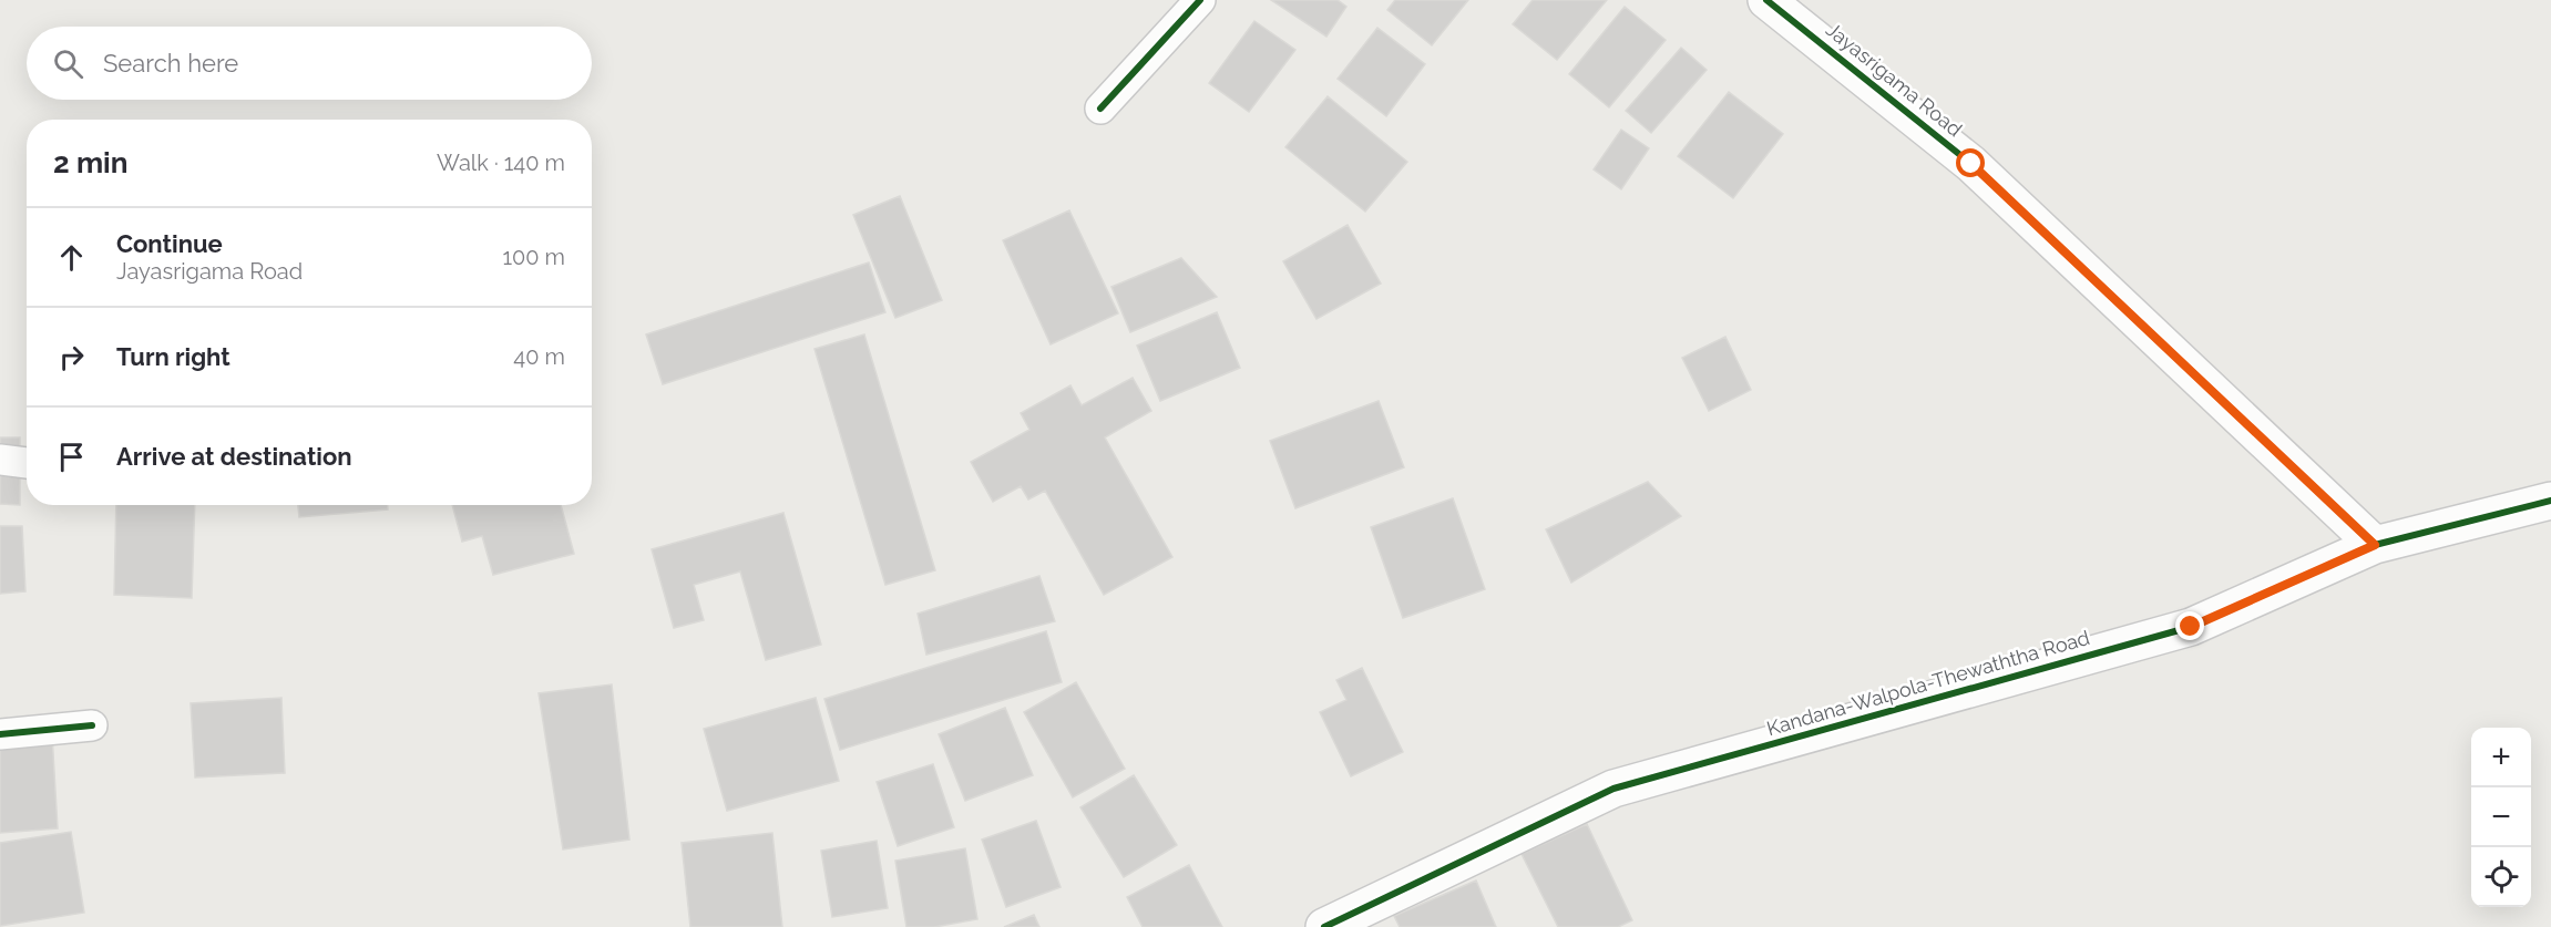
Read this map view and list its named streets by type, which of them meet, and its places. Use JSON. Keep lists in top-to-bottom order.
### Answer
{
  "streets": {
    "street": ["Jayasrigama Road", "Kandana-Walpola-Thewaththa Road"]
  },
  "crossings": [
    ["Jayasrigama Road", "Kandana-Walpola-Thewaththa Road"]
  ],
  "page": {
    "search": "Search here",
    "heading": ["2 min", "Walk · 140 m"],
    "list": [
      ["Continue", "Jayasrigama Road", "100 m"],
      ["Turn right", "40 m"],
      "Arrive at destination"
    ],
    "map_buttons": ["+", "−"]
  }
}
